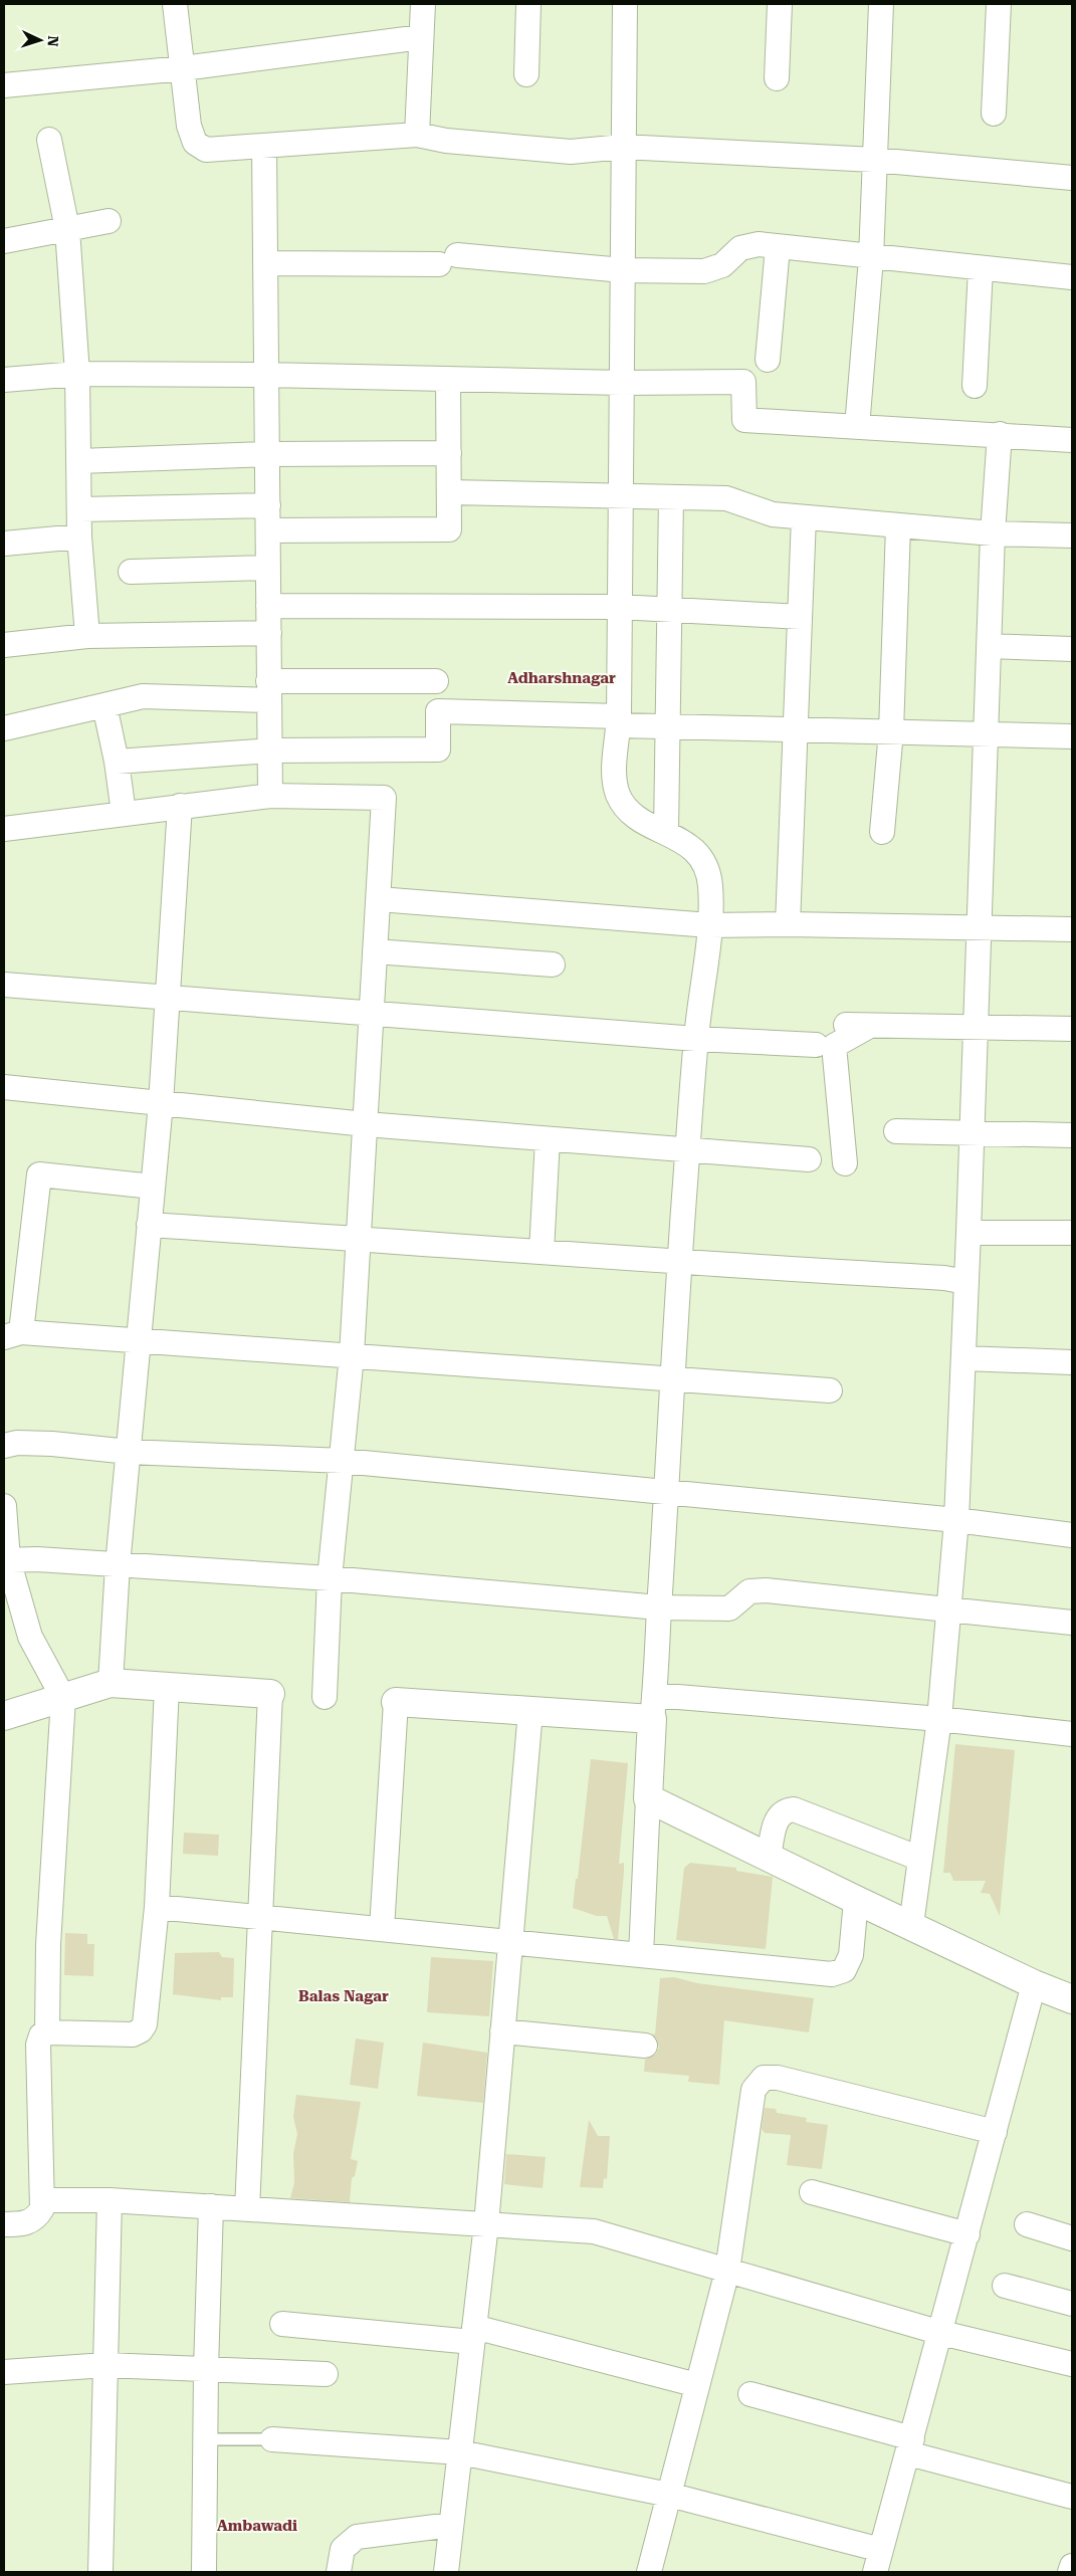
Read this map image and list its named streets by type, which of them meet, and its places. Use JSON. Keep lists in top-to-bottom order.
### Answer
{
  "districts": ["Adharshnagar", "Balas Nagar", "Ambawadi"],
  "north": "right"
}
